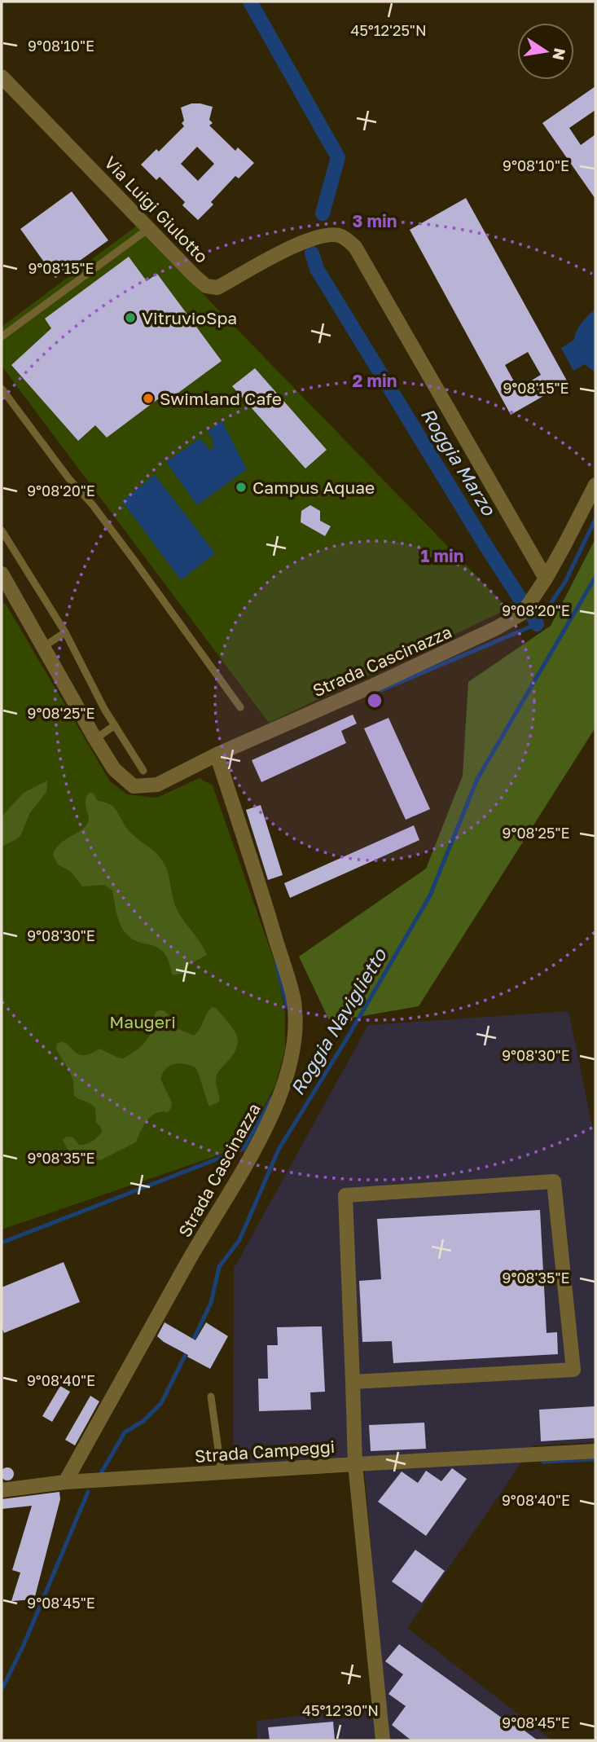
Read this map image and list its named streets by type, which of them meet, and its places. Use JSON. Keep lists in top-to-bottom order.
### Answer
{
  "streets": {
    "street": ["Via Luigi Giulotto", "Strada Cascinazza", "Strada Campeggi"]
  },
  "crossings": [
    ["Via Luigi Giulotto", "Strada Cascinazza"],
    ["Strada Cascinazza", "Strada Campeggi"]
  ],
  "water": ["Roggia Marzo", "Roggia Naviglietto"],
  "parks": ["Maugeri"],
  "places": ["VitruvioSpa", "Swimland Cafe", "Campus Aquae"],
  "north": "right",
  "coordinates": [
    "45°12'25\"N",
    "9°08'10\"E",
    "9°08'15\"E",
    "9°08'20\"E",
    "9°08'25\"E",
    "9°08'30\"E",
    "9°08'35\"E",
    "9°08'40\"E",
    "9°08'45\"E",
    "45°12'30\"N"
  ],
  "rings": ["3 min", "2 min", "1 min"]
}
